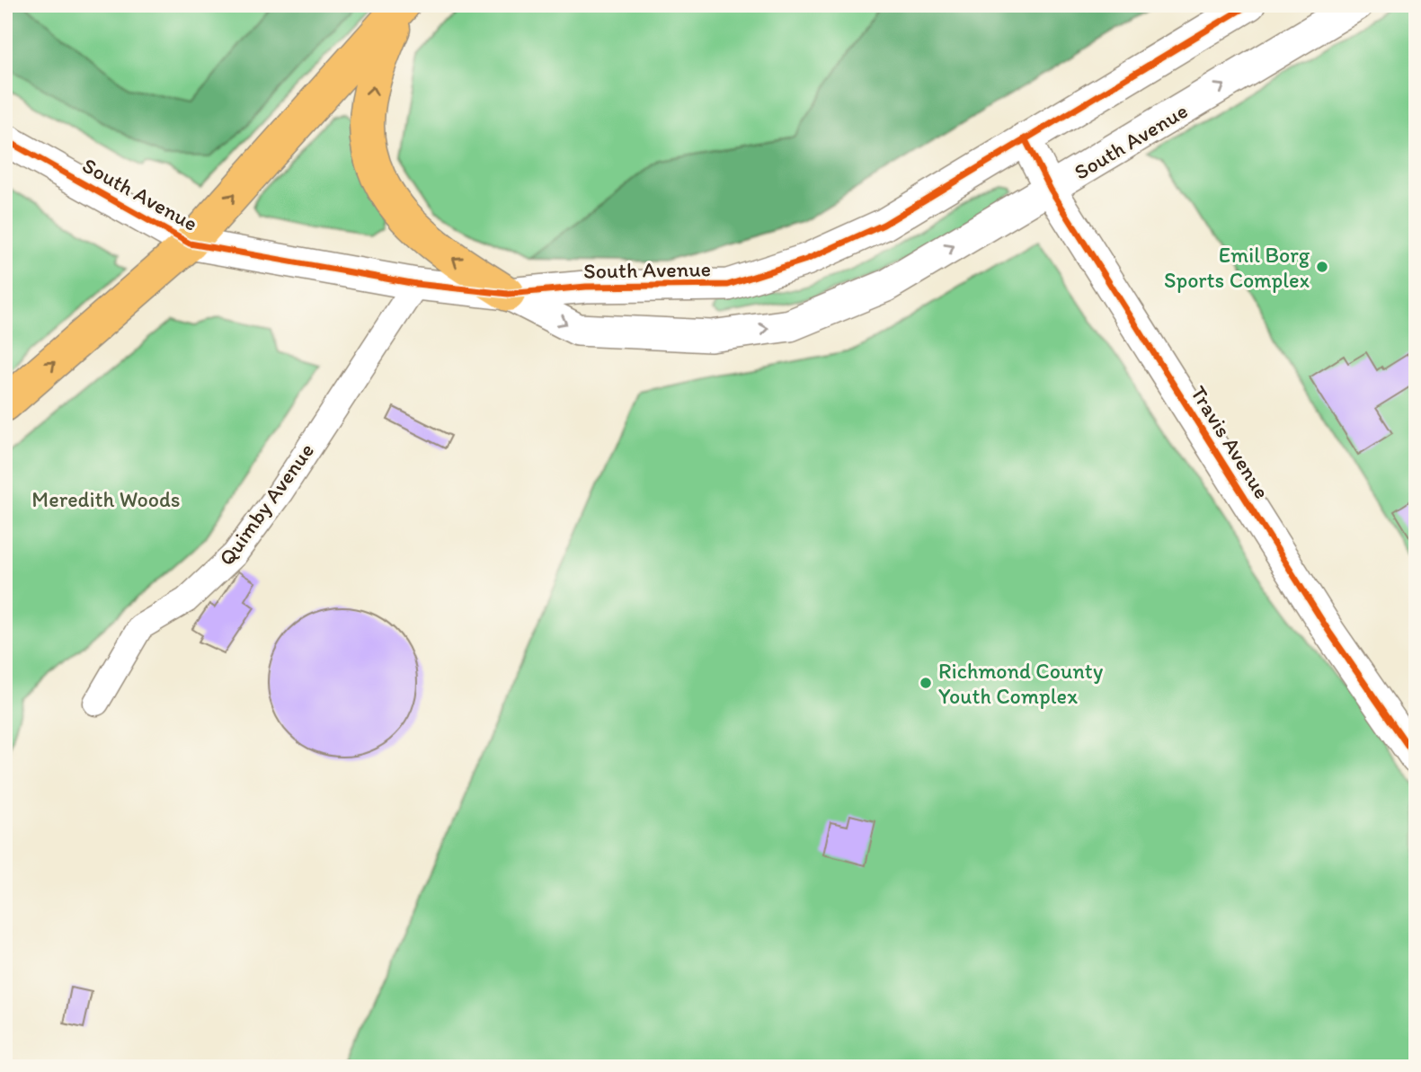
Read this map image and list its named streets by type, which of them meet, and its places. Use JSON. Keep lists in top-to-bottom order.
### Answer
{
  "streets": {
    "street": ["South Avenue", "Travis Avenue", "Quimby Avenue"]
  },
  "crossings": [
    ["South Avenue", "Travis Avenue"],
    ["South Avenue", "Quimby Avenue"]
  ],
  "parks": ["Meredith Woods"],
  "places": ["Emil Borg Sports Complex", "Richmond County Youth Complex"]
}
